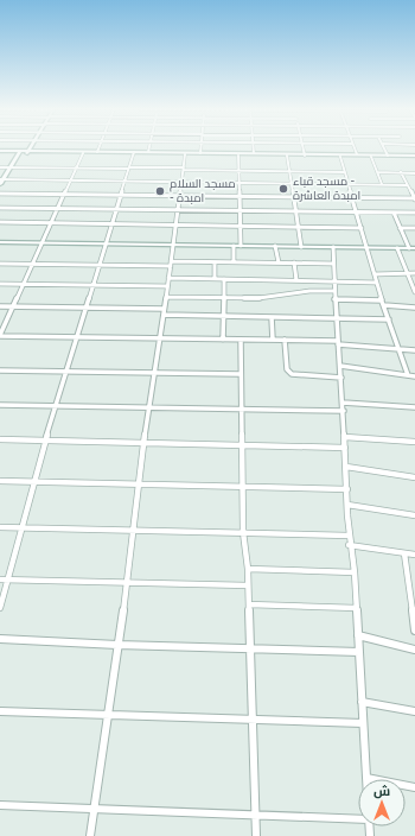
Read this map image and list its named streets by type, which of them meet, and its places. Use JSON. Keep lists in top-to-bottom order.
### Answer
{
  "places": ["مسجد قباء - امبدة العاشرة", "مسجد السلام - امبدة"],
  "north": "top"
}
